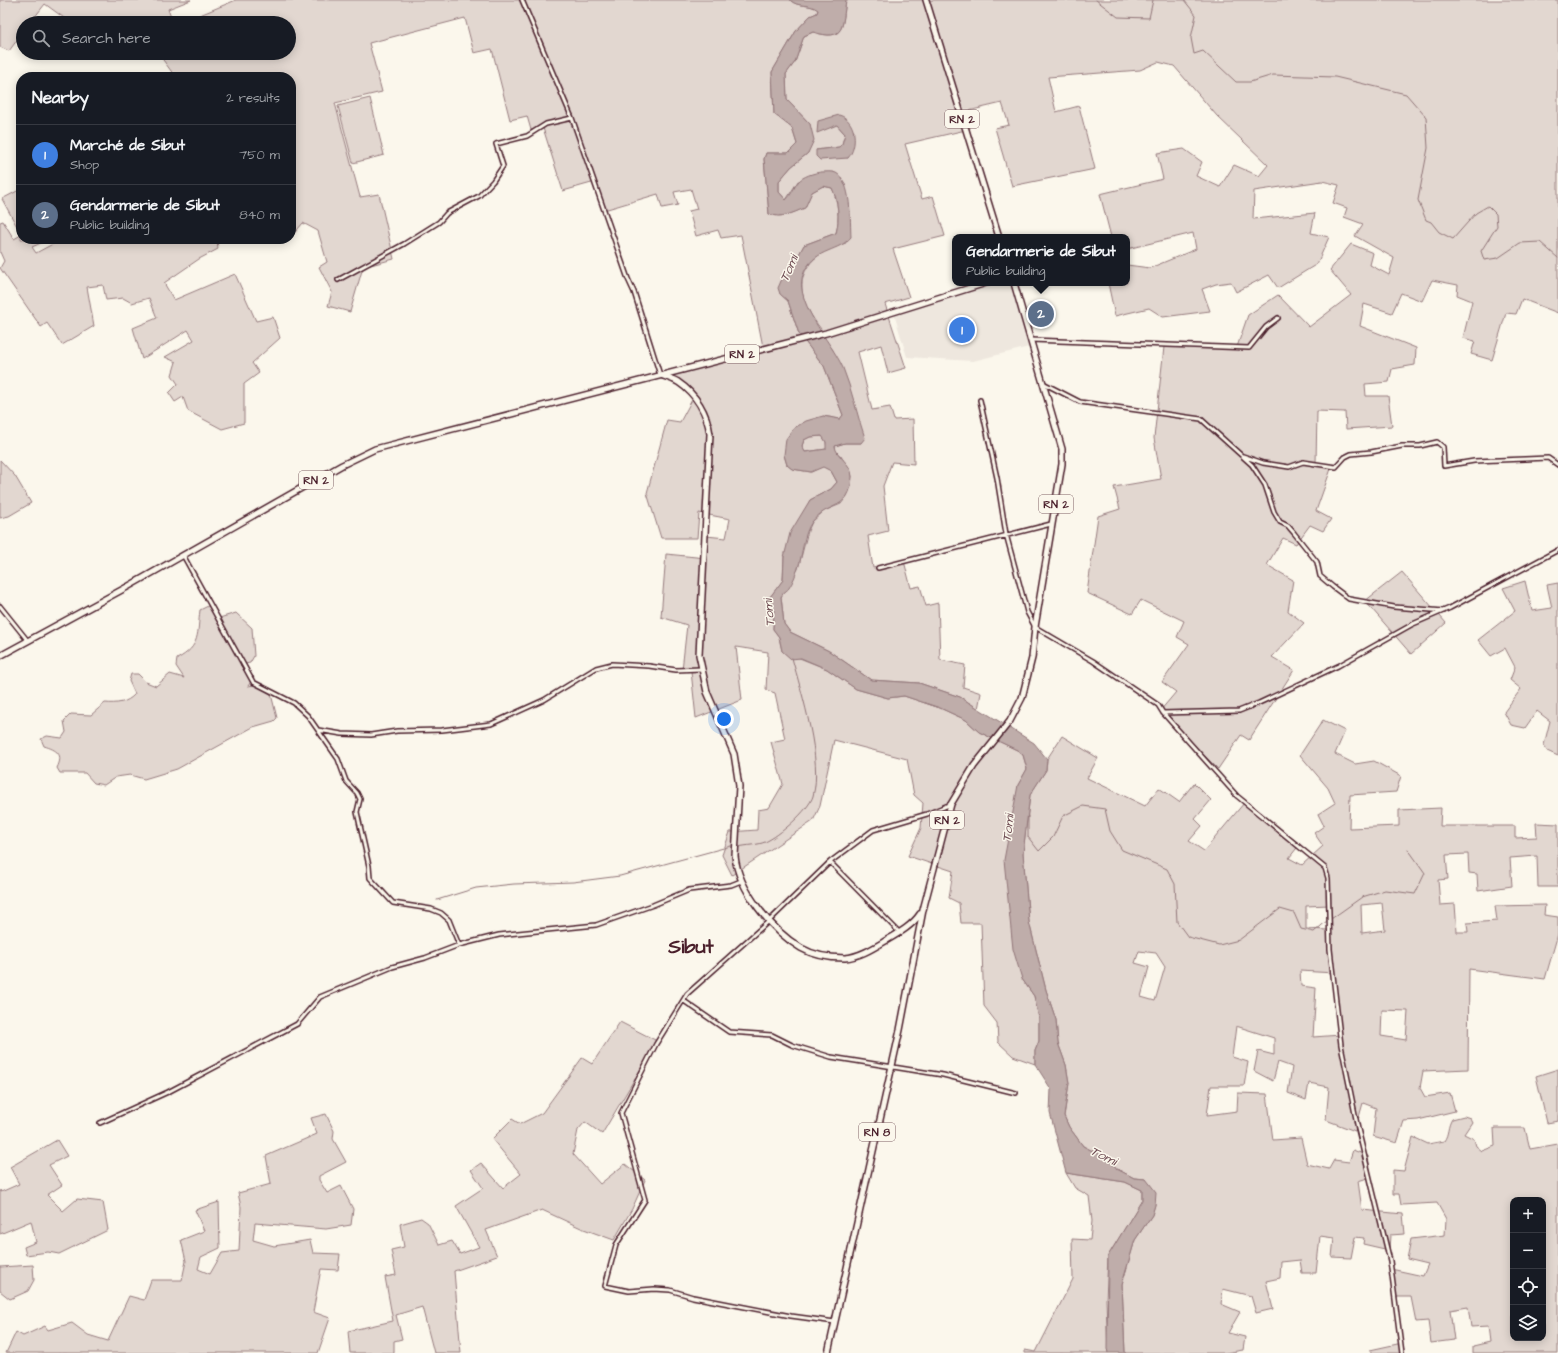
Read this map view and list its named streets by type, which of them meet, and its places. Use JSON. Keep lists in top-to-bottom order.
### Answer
{
  "streets": {
    "main road": ["RN 2", "RN 8"]
  },
  "crossings": [
    ["RN 2", "RN 8"]
  ],
  "districts": ["Sibut"],
  "water": ["Tomi"],
  "page": {
    "search": "Search here",
    "heading": ["Nearby", "2 results"],
    "list": [
      {
        "mark": "1",
        "name": "Marché de Sibut",
        "note": "Shop",
        "value": "750 m"
      },
      {
        "mark": "2",
        "name": "Gendarmerie de Sibut",
        "note": "Public building",
        "value": "840 m"
      }
    ],
    "popup": ["Gendarmerie de Sibut", "Public building"],
    "pins": ["2", "1"],
    "map_buttons": ["+", "−"]
  }
}
